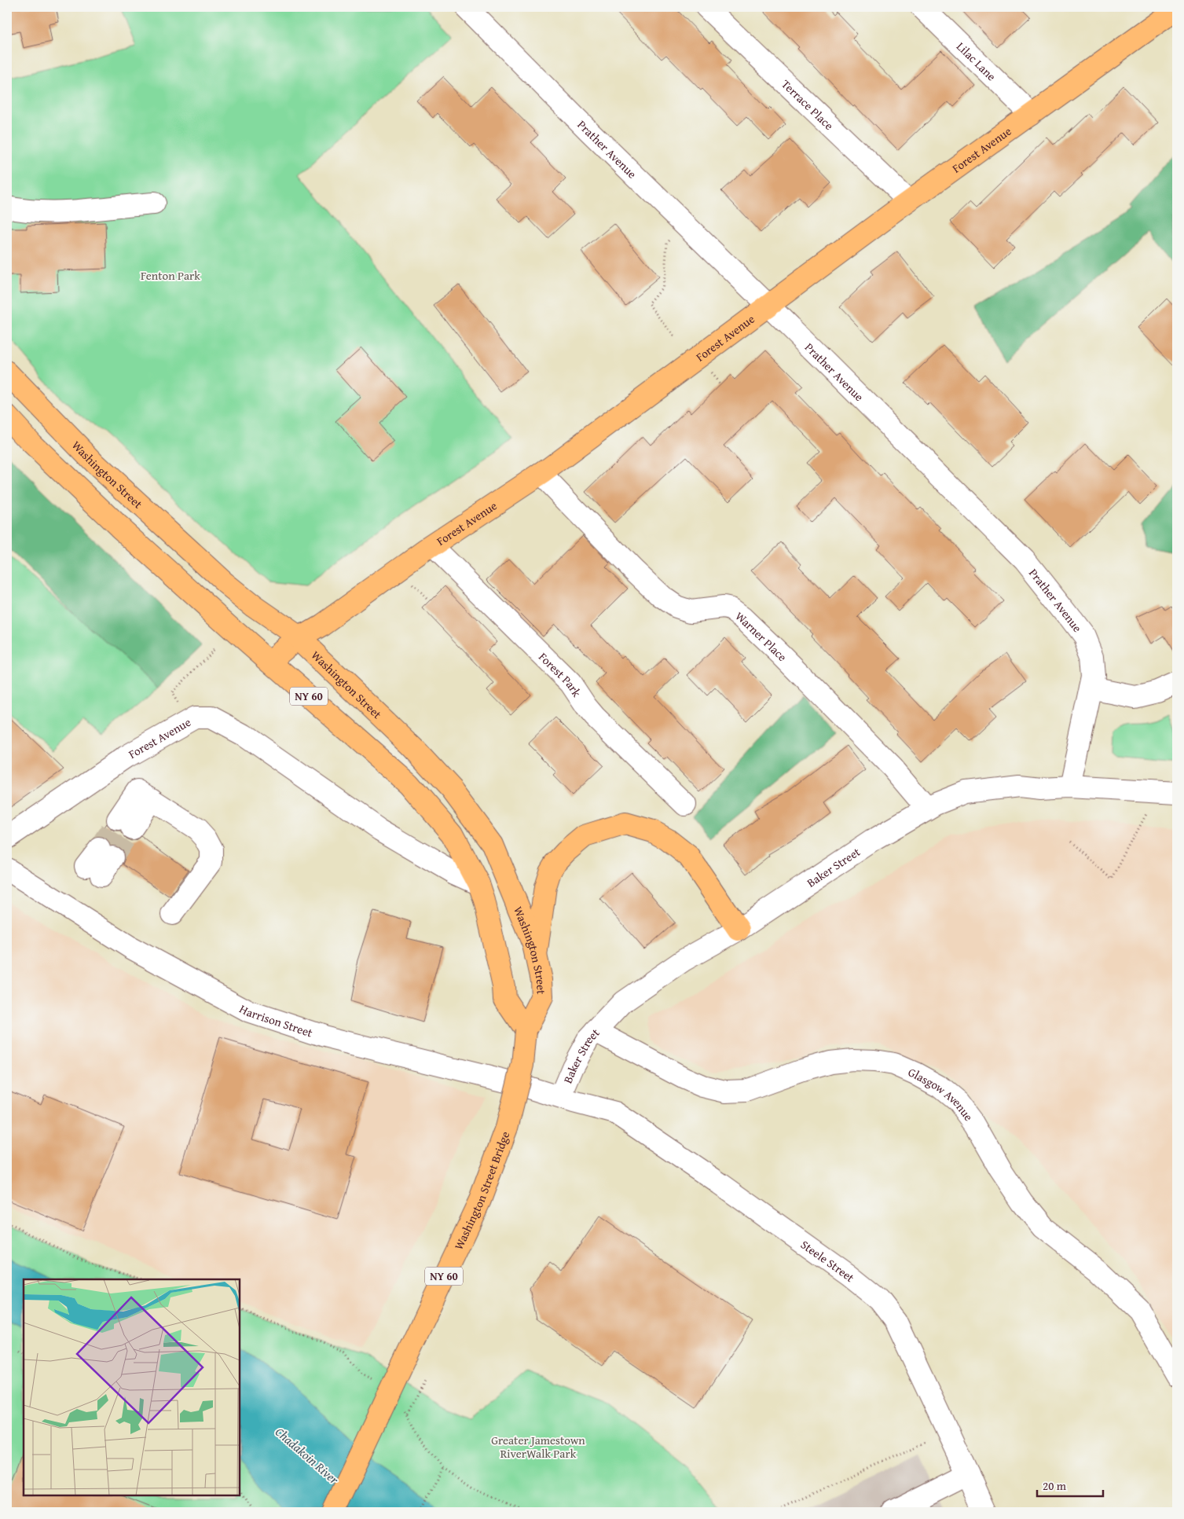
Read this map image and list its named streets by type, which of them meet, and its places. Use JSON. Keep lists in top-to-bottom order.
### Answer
{
  "streets": {
    "main road": [
      "Forest Avenue",
      "Washington Street",
      "NY 60",
      "Washington Street Bridge"
    ],
    "street": [
      "Lilac Lane",
      "Terrace Place",
      "Prather Avenue",
      "Warner Place",
      "Forest Park",
      "Baker Street",
      "Harrison Street",
      "Glasgow Avenue",
      "Steele Street"
    ]
  },
  "crossings": [
    ["Lilac Lane", "Forest Avenue"],
    ["Terrace Place", "Forest Avenue"],
    ["Prather Avenue", "Forest Avenue"],
    ["Prather Avenue", "Baker Street"],
    ["Forest Avenue", "Washington Street"],
    ["Forest Avenue", "Warner Place"],
    ["Forest Avenue", "Forest Park"],
    ["Forest Avenue", "NY 60"],
    ["Washington Street", "NY 60"],
    ["Washington Street", "Washington Street Bridge"],
    ["Warner Place", "Baker Street"],
    ["NY 60", "Washington Street Bridge"],
    ["Baker Street", "Harrison Street"],
    ["Baker Street", "Glasgow Avenue"],
    ["Baker Street", "Steele Street"],
    ["Harrison Street", "Steele Street"]
  ],
  "water": ["Chadakoin River"],
  "parks": ["Fenton Park", "Greater Jamestown RiverWalk Park"],
  "scale_bar": "20 m"
}
